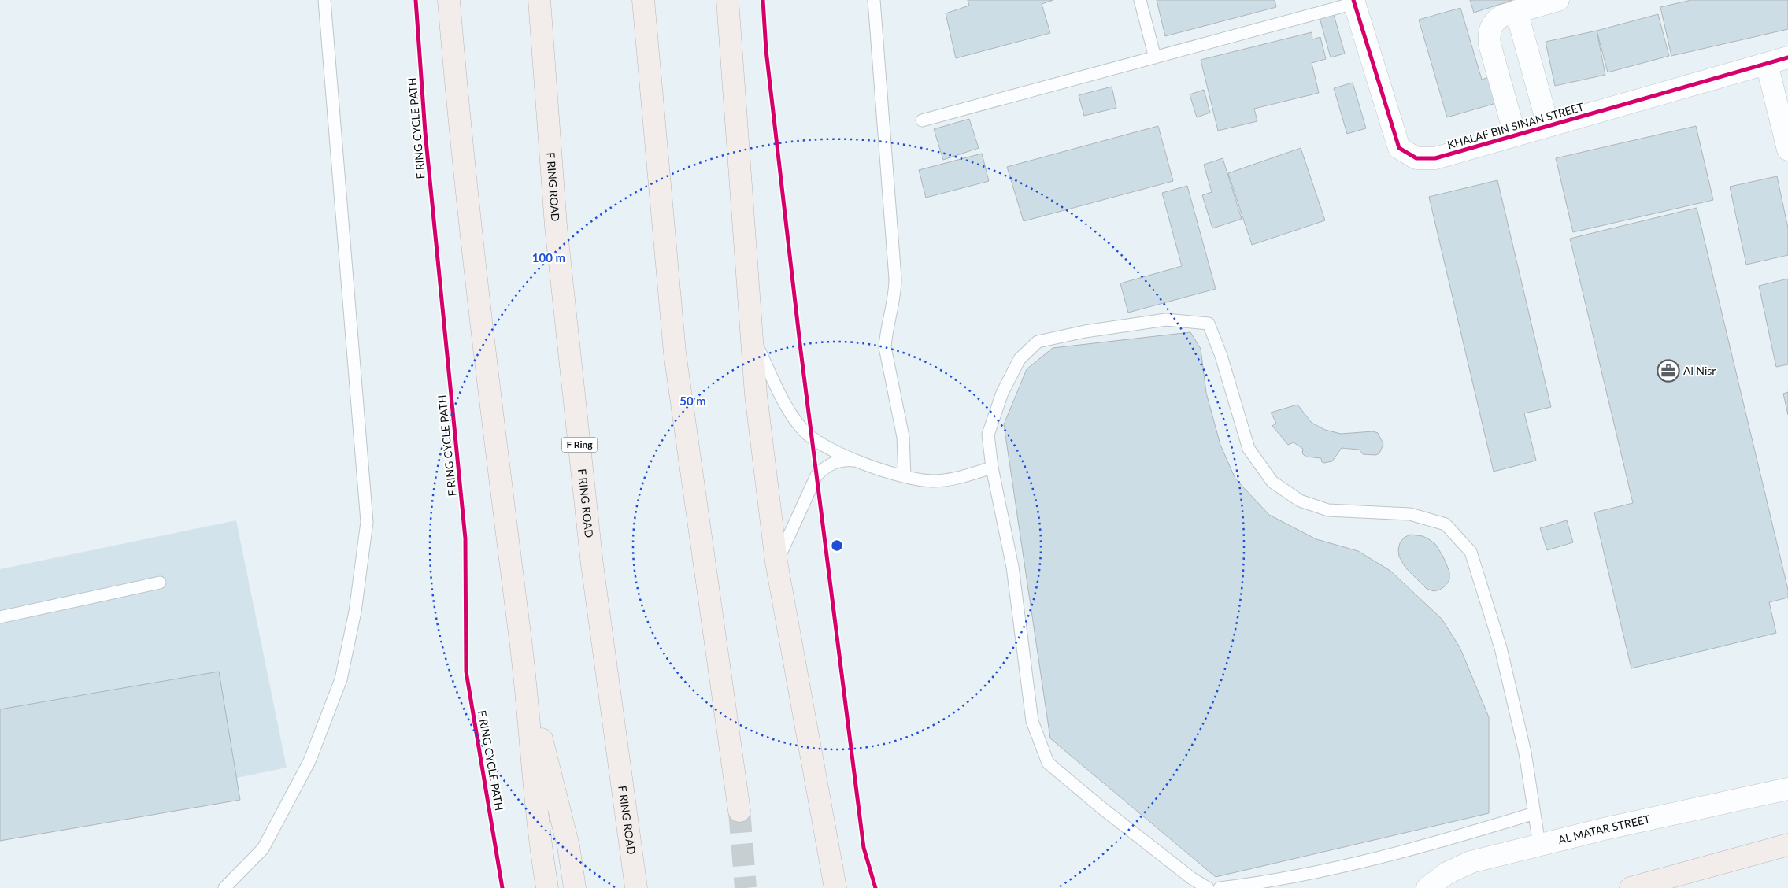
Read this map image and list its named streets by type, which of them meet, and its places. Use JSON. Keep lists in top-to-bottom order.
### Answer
{
  "streets": {
    "highway": ["F RING ROAD", "F Ring"],
    "street": ["KHALAF BIN SINAN STREET", "AL MATAR STREET"],
    "cycle path": ["F RING CYCLE PATH"]
  },
  "places": {
    "office": ["Al Nisr"]
  },
  "rings": ["100 m", "50 m"]
}
